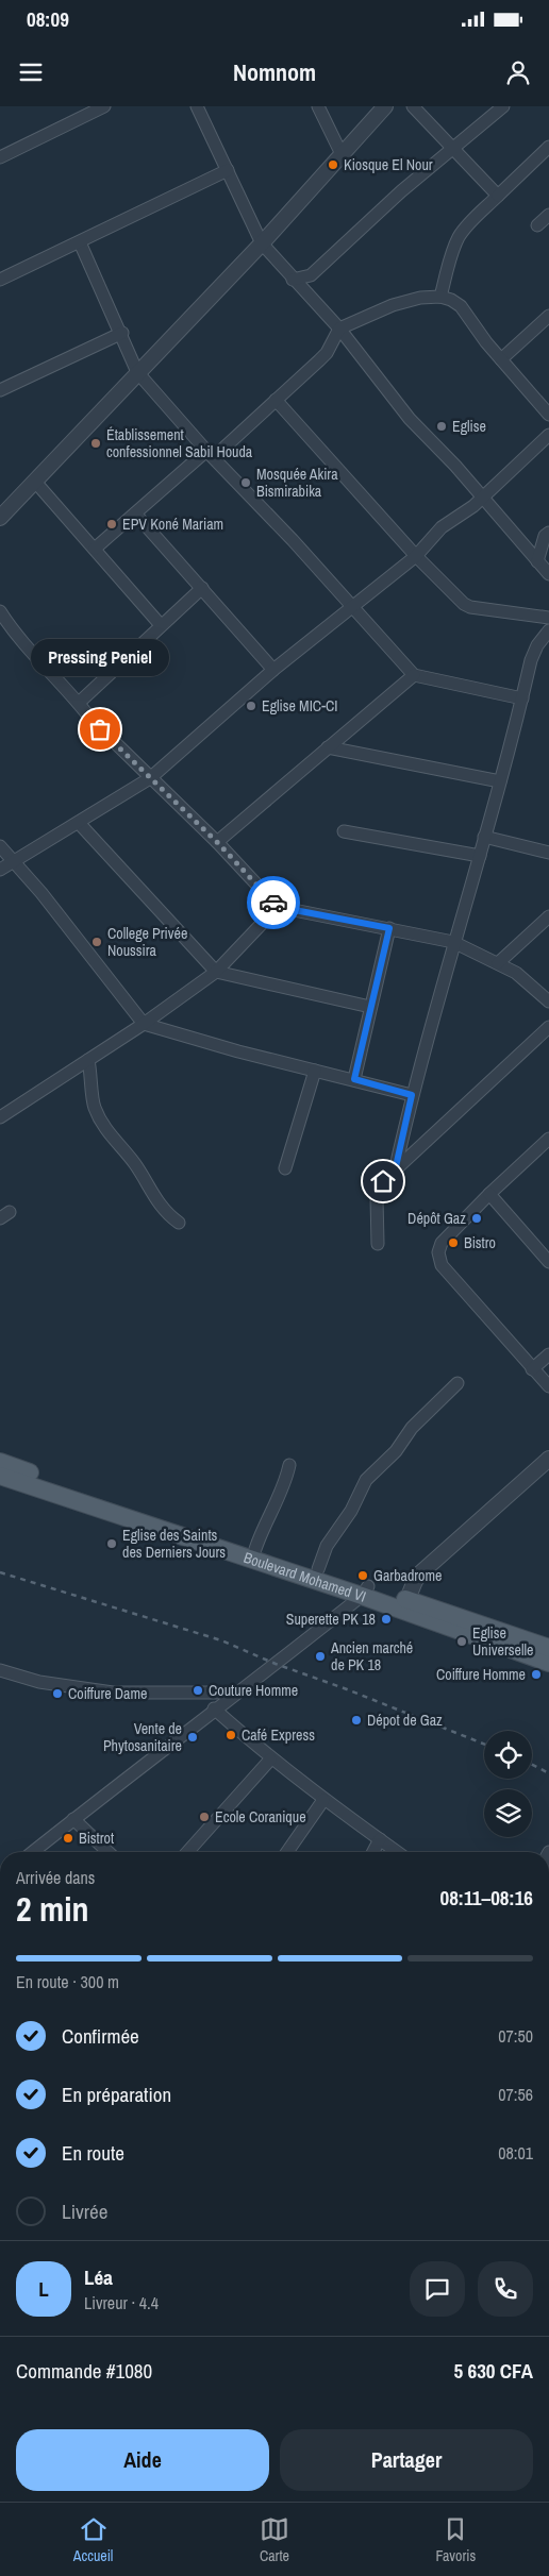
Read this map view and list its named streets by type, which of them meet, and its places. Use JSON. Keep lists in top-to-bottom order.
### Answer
{
  "streets": {
    "main road": ["Boulevard Mohamed VI"]
  },
  "places": [
    "Kiosque El Nour",
    "Eglise",
    "Établissement confessionnel Sabil Houda",
    "Mosquée Akira Bismirabika",
    "EPV Koné Mariam",
    "Eglise MIC-CI",
    "Pressing Peniel",
    "College Privée Noussira",
    "Dépôt Gaz",
    "Bistro",
    "Eglise des Saints des Derniers Jours",
    "Garbadrome",
    "Superette PK 18",
    "Eglise Universelle",
    "Ancien marché de PK 18",
    "Coiffure Homme",
    "Couture Homme",
    "Coiffure Dame",
    "Dépot de Gaz",
    "Café Express",
    "Vente de Phytosanitaire",
    "Ecole Coranique",
    "Bistrot"
  ],
  "page": {
    "status": "08:09",
    "header": "Nomnom",
    "bubble": "Pressing Peniel",
    "heading": ["2 min", "Arrivée dans", "08:11–08:16"],
    "panel": [
      "Léa",
      "Livreur · 4.4",
      "Commande #1080",
      "5 630 CFA"
    ],
    "bar": "En route · 300 m",
    "list": [
      ["Confirmée", "07:50"],
      ["En préparation", "07:56"],
      ["En route", "08:01"],
      "Livrée"
    ],
    "round": "L",
    "buttons": ["Aide", "Partager"],
    "tabs": ["Accueil", "Carte", "Favoris"]
  }
}
